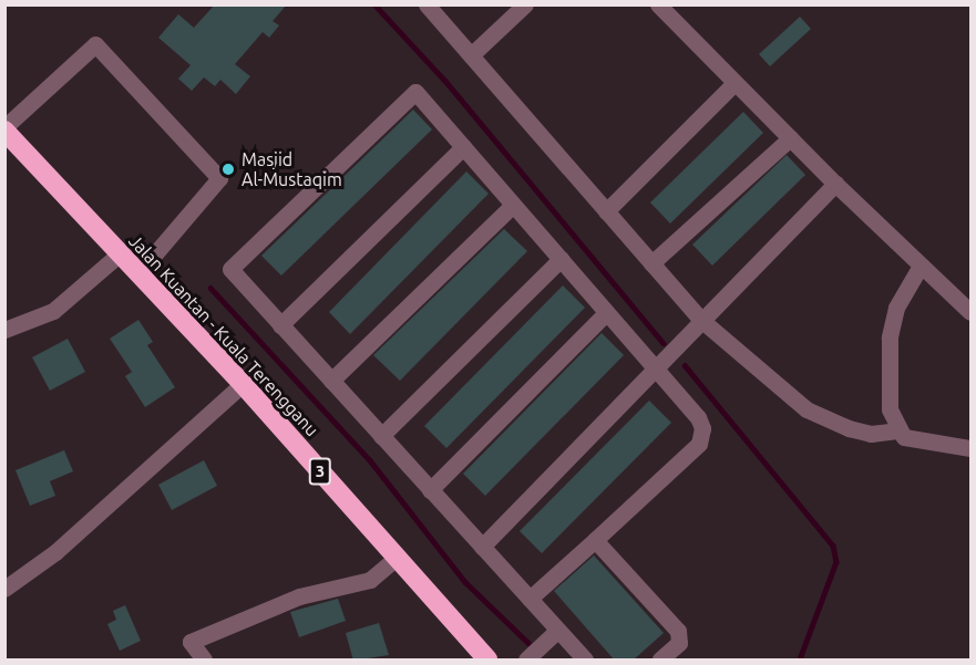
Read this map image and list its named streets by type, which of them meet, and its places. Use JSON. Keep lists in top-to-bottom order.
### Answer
{
  "streets": {
    "highway": ["Jalan Kuantan - Kuala Terengganu", "3"]
  },
  "places": ["Masjid Al-Mustaqim"]
}
